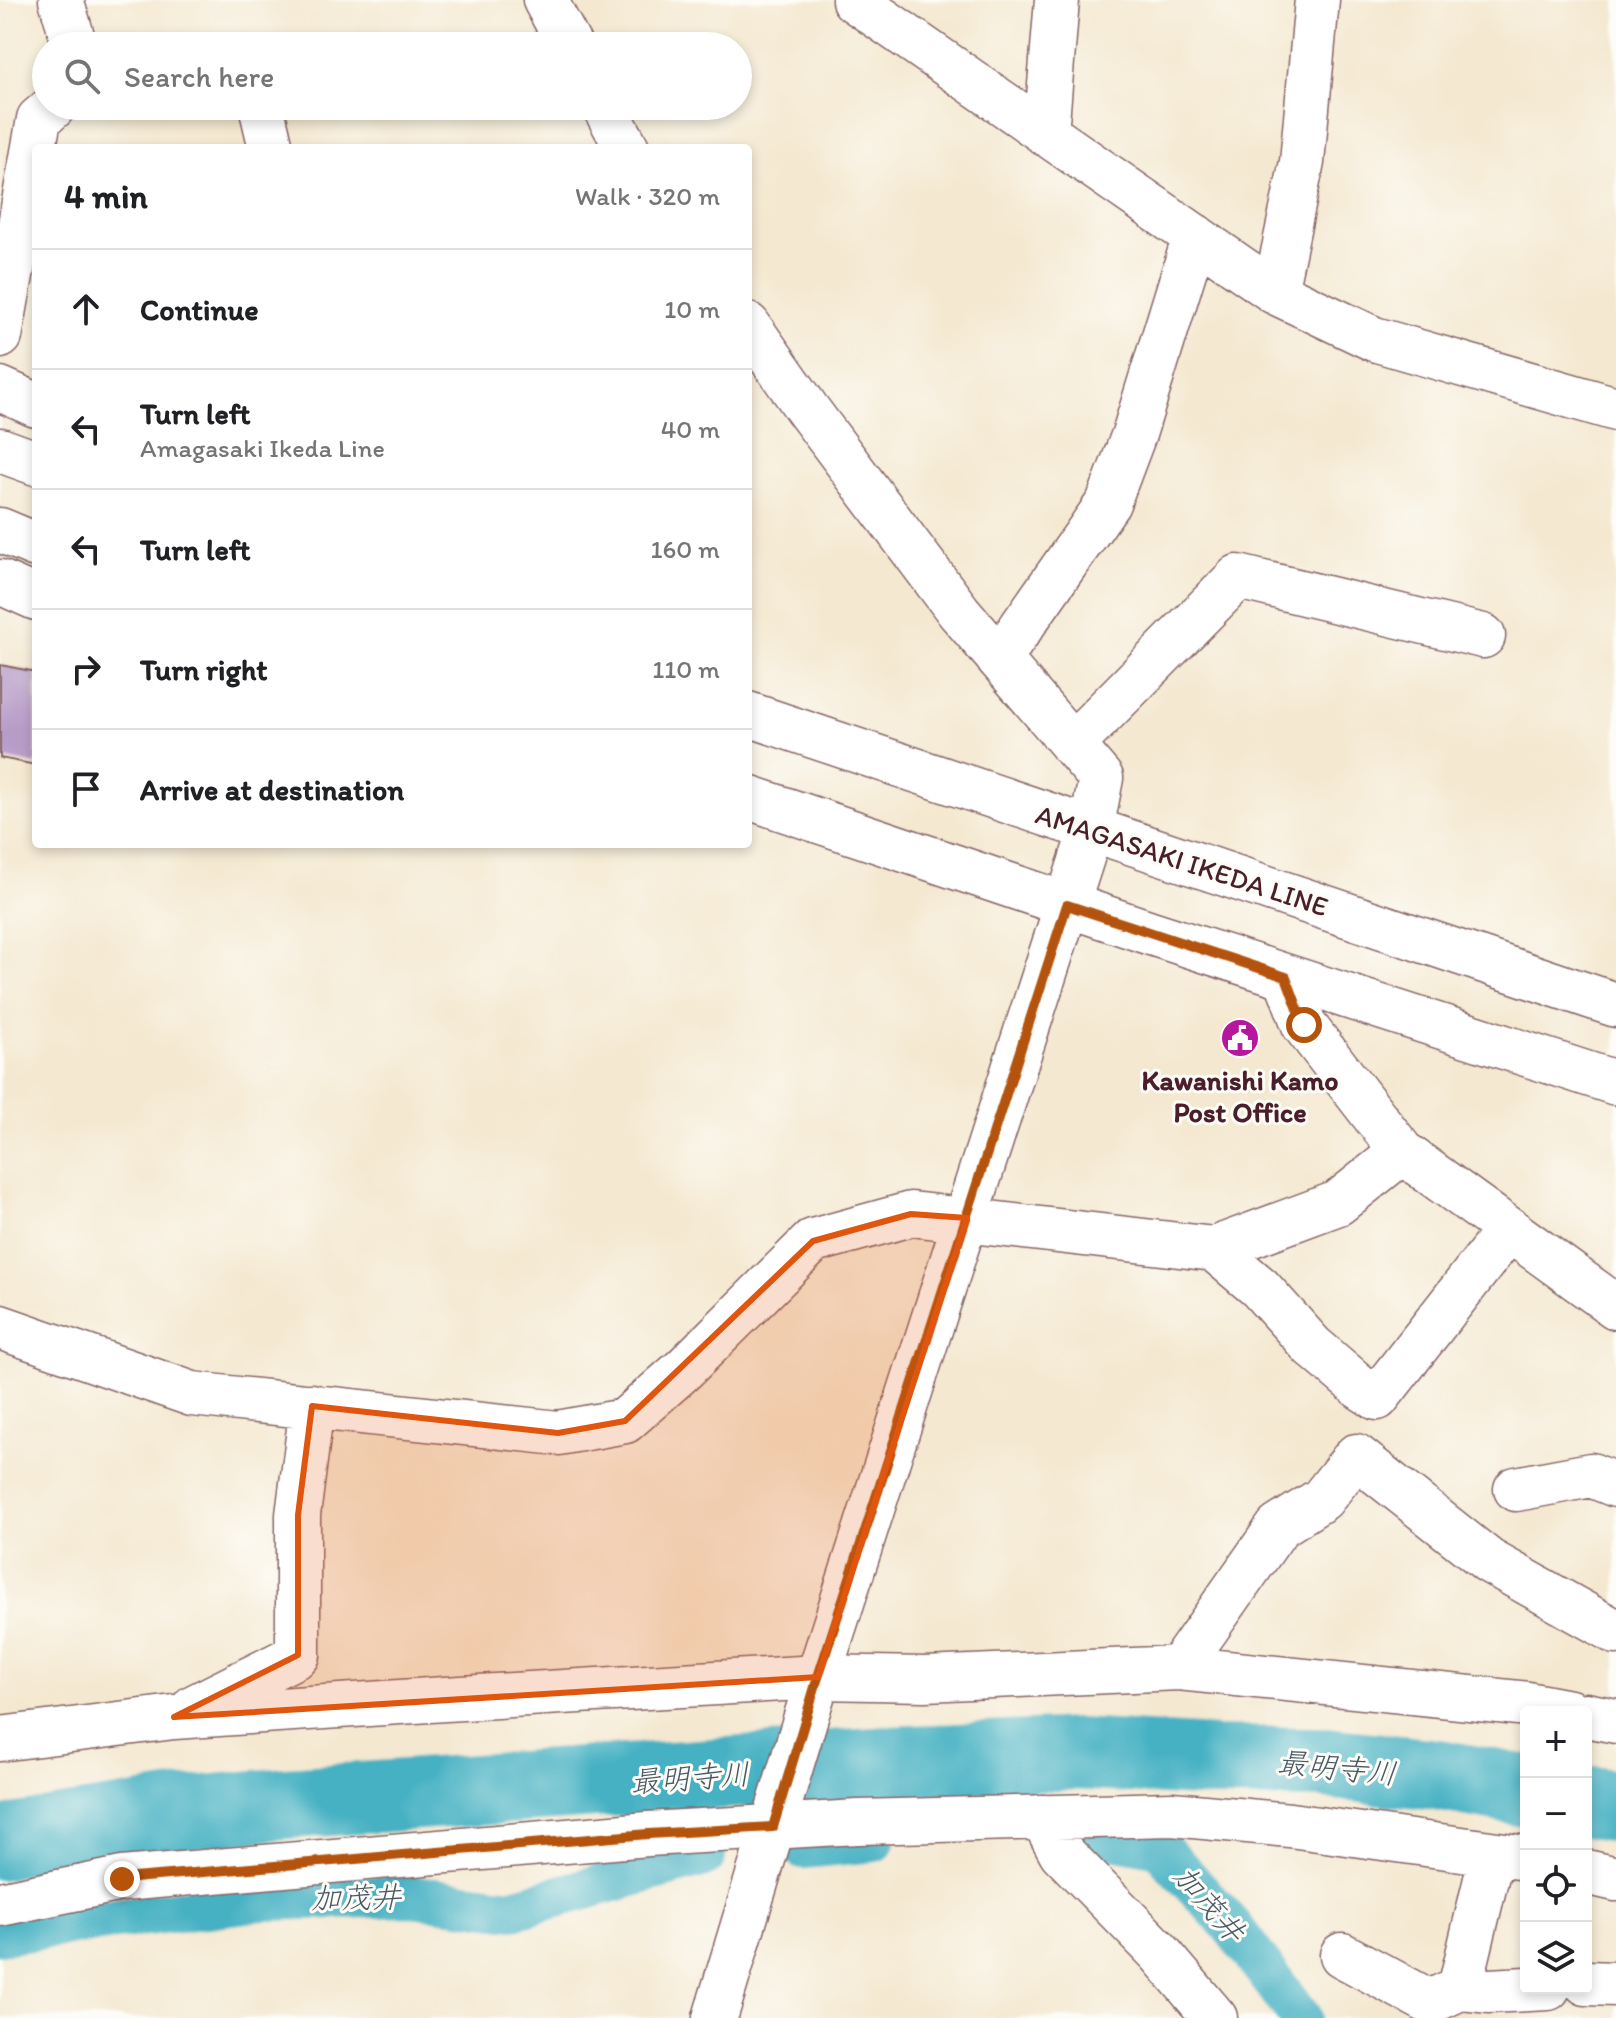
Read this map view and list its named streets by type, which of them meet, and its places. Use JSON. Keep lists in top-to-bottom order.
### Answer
{
  "streets": {
    "street": ["AMAGASAKI IKEDA LINE"]
  },
  "water": ["最明寺川", "加茂井"],
  "places": {
    "public building": ["Kawanishi Kamo Post Office"]
  },
  "page": {
    "search": "Search here",
    "heading": ["4 min", "Walk · 320 m"],
    "list": [
      ["Continue", "10 m"],
      ["Turn left", "Amagasaki Ikeda Line", "40 m"],
      ["Turn left", "160 m"],
      ["Turn right", "110 m"],
      "Arrive at destination"
    ],
    "map_buttons": ["+", "−"]
  }
}
